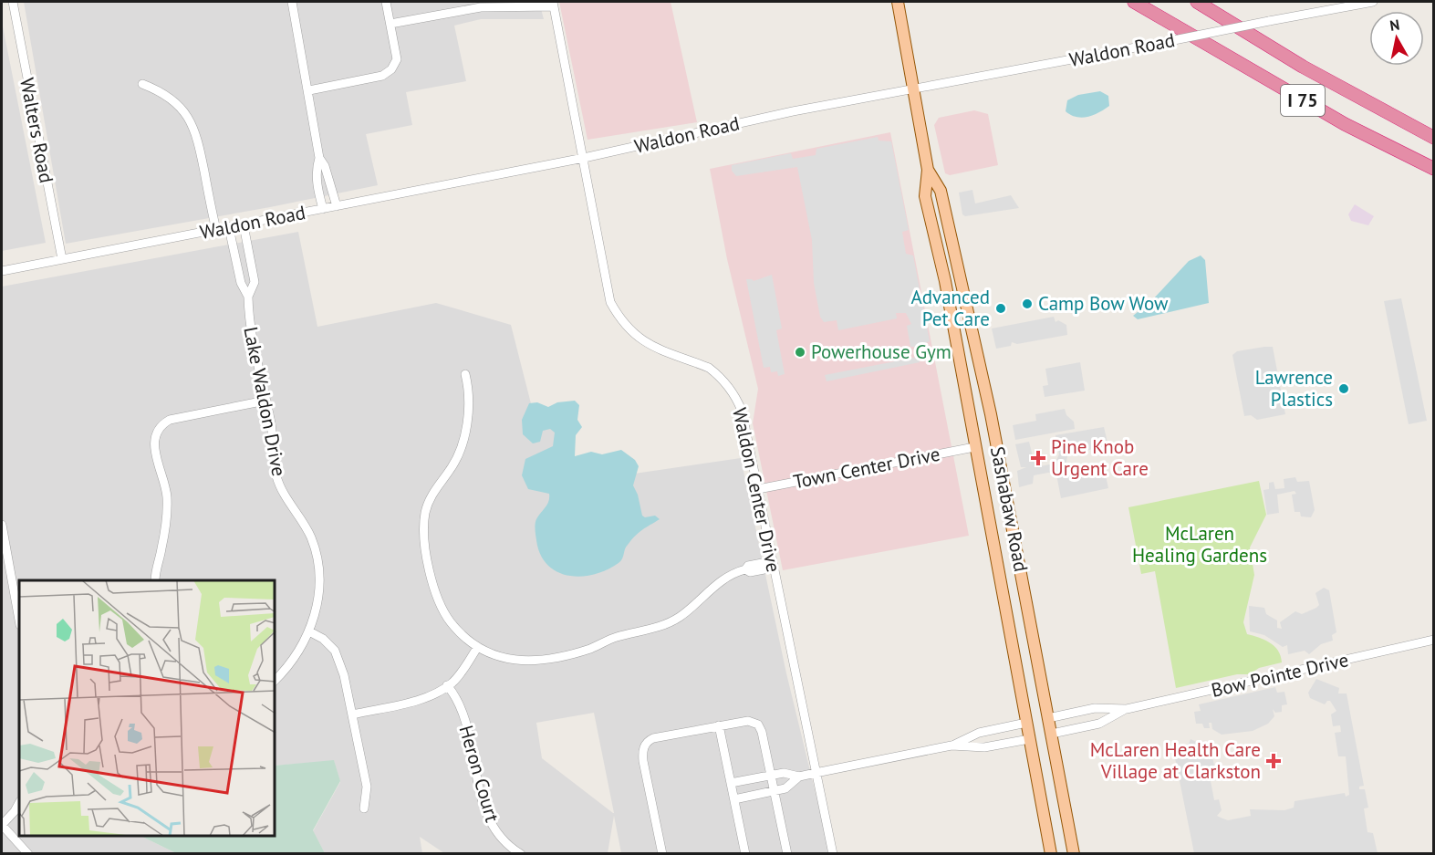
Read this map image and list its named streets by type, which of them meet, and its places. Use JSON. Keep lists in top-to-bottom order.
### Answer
{
  "streets": {
    "highway": ["I 75"],
    "main road": ["Sashabaw Road"],
    "street": [
      "Waldon Road",
      "Walters Road",
      "Lake Waldon Drive",
      "Town Center Drive",
      "Waldon Center Drive",
      "Bow Pointe Drive",
      "Heron Court"
    ]
  },
  "crossings": [
    ["Waldon Road", "Walters Road"],
    ["Waldon Road", "Lake Waldon Drive"],
    ["Waldon Road", "Waldon Center Drive"],
    ["Waldon Road", "Sashabaw Road"],
    ["Town Center Drive", "Waldon Center Drive"],
    ["Town Center Drive", "Sashabaw Road"],
    ["Sashabaw Road", "Bow Pointe Drive"]
  ],
  "parks": ["McLaren Healing Gardens"],
  "places": {
    "other": [
      "Camp Bow Wow",
      "Advanced Pet Care",
      "Powerhouse Gym",
      "Lawrence Plastics"
    ],
    "health": ["Pine Knob Urgent Care", "McLaren Health Care Village at Clarkston"]
  },
  "north": "top"
}
